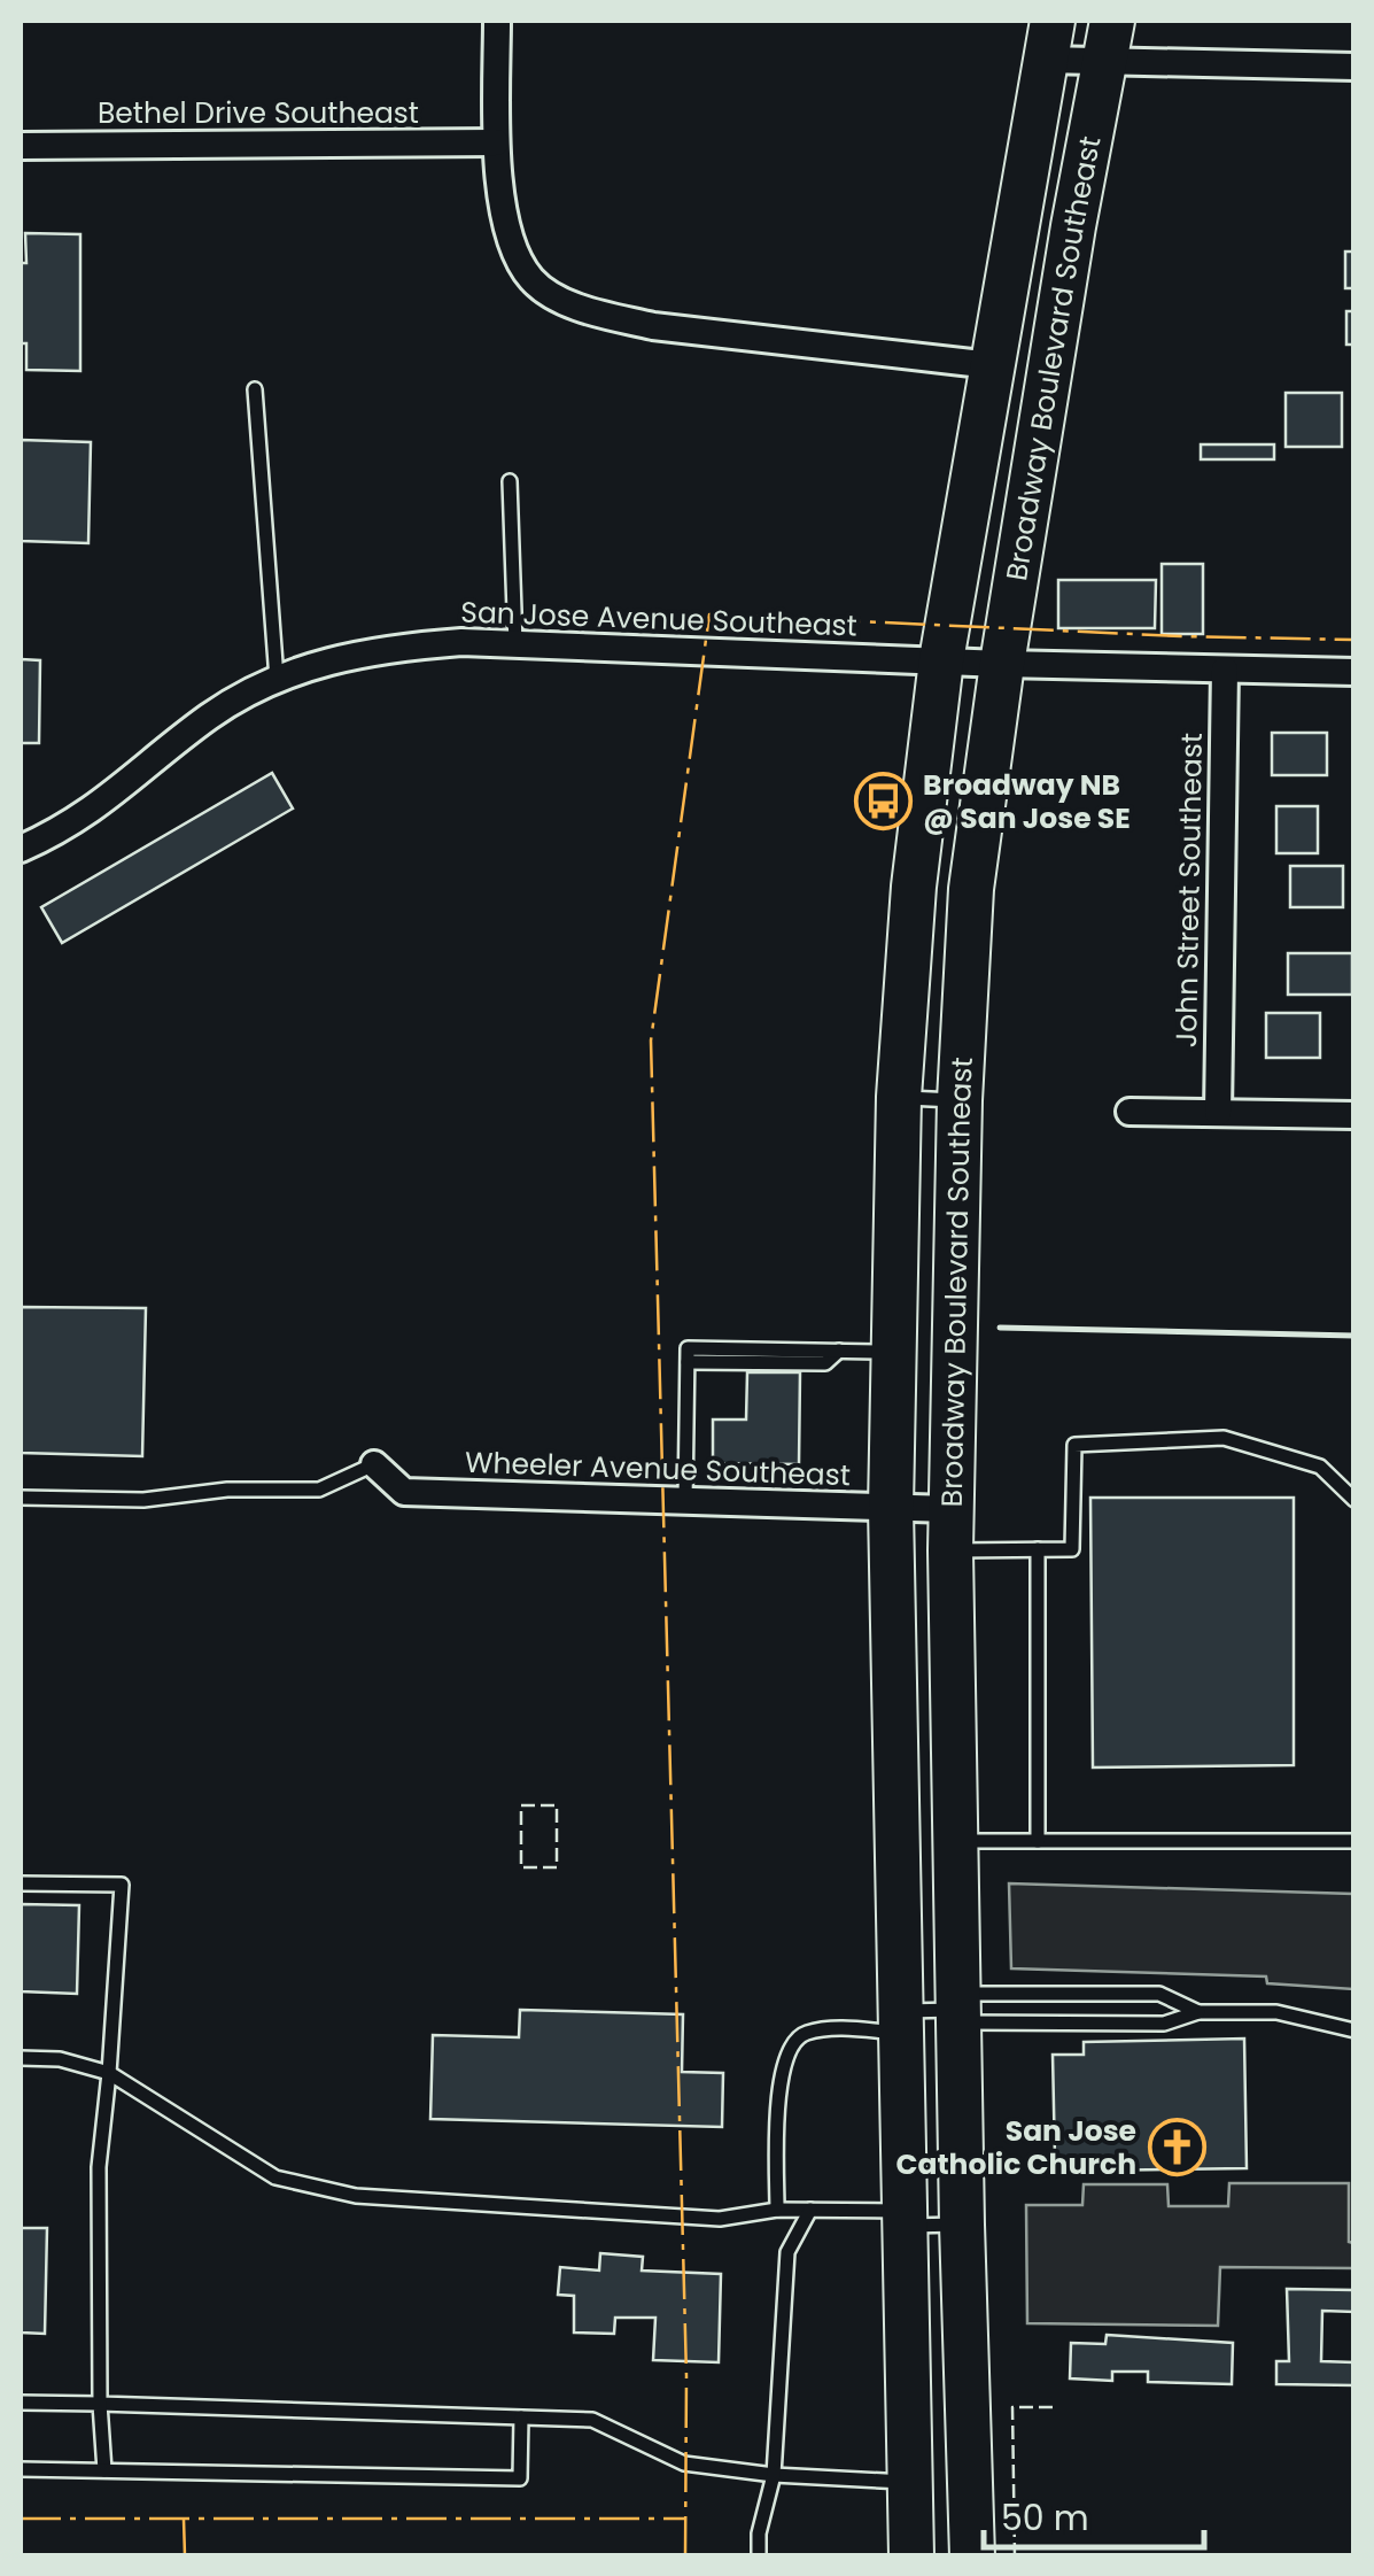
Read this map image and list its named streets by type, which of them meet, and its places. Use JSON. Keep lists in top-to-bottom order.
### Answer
{
  "streets": {
    "main road": ["Broadway Boulevard Southeast"],
    "street": [
      "Bethel Drive Southeast",
      "San Jose Avenue Southeast",
      "John Street Southeast",
      "Wheeler Avenue Southeast"
    ]
  },
  "crossings": [
    ["Broadway Boulevard Southeast", "San Jose Avenue Southeast"],
    ["Broadway Boulevard Southeast", "Wheeler Avenue Southeast"],
    ["San Jose Avenue Southeast", "John Street Southeast"]
  ],
  "places": {
    "bus stop": ["Broadway NB @ San Jose SE"],
    "church": ["San Jose Catholic Church"]
  },
  "scale_bar": "50 m"
}
